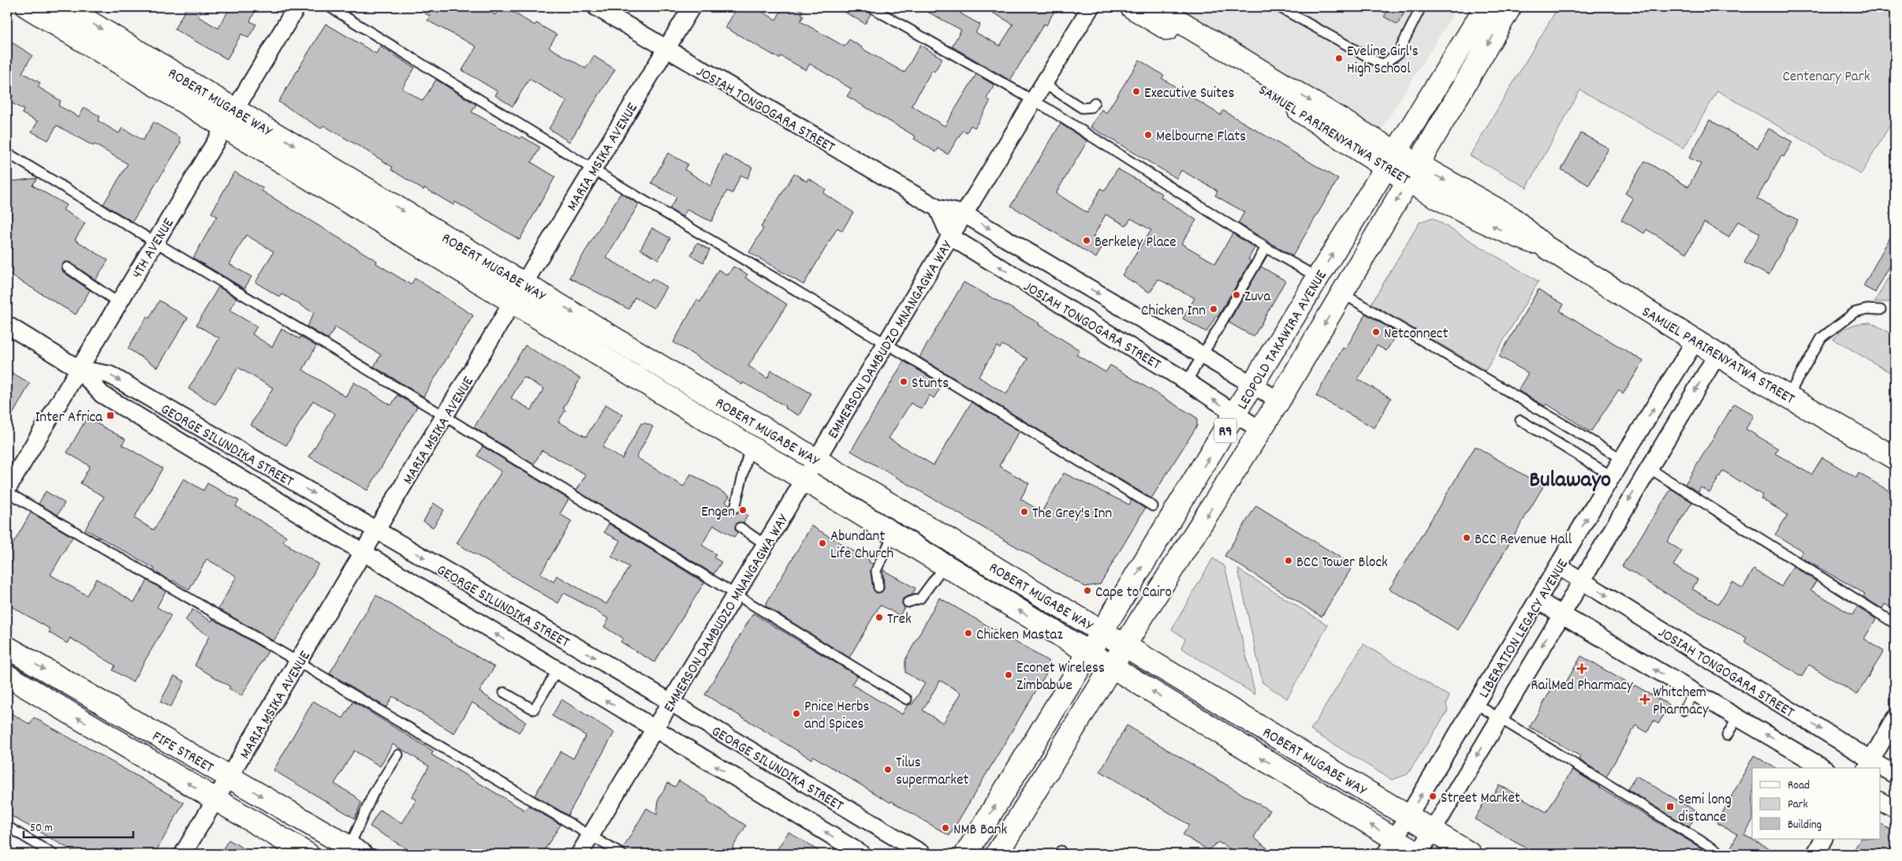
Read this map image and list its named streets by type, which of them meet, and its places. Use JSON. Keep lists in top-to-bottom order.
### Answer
{
  "streets": {
    "main road": [
      "ROBERT MUGABE WAY",
      "SAMUEL PARIRENYATWA STREET",
      "LEOPOLD TAKAWIRA AVENUE",
      "R9",
      "FIFE STREET"
    ],
    "street": [
      "JOSIAH TONGOGARA STREET",
      "MARIA MSIKA AVENUE",
      "4TH AVENUE",
      "EMMERSON DAMBUDZO MNANGAGWA WAY",
      "GEORGE SILUNDIKA STREET",
      "LIBERATION LEGACY AVENUE"
    ]
  },
  "crossings": [
    ["ROBERT MUGABE WAY", "MARIA MSIKA AVENUE"],
    ["ROBERT MUGABE WAY", "4TH AVENUE"],
    ["ROBERT MUGABE WAY", "EMMERSON DAMBUDZO MNANGAGWA WAY"],
    ["ROBERT MUGABE WAY", "LEOPOLD TAKAWIRA AVENUE"],
    ["ROBERT MUGABE WAY", "LIBERATION LEGACY AVENUE"],
    ["JOSIAH TONGOGARA STREET", "MARIA MSIKA AVENUE"],
    ["JOSIAH TONGOGARA STREET", "EMMERSON DAMBUDZO MNANGAGWA WAY"],
    ["JOSIAH TONGOGARA STREET", "LEOPOLD TAKAWIRA AVENUE"],
    ["JOSIAH TONGOGARA STREET", "LIBERATION LEGACY AVENUE"],
    ["SAMUEL PARIRENYATWA STREET", "LEOPOLD TAKAWIRA AVENUE"],
    ["SAMUEL PARIRENYATWA STREET", "LIBERATION LEGACY AVENUE"],
    ["MARIA MSIKA AVENUE", "GEORGE SILUNDIKA STREET"],
    ["MARIA MSIKA AVENUE", "FIFE STREET"],
    ["4TH AVENUE", "GEORGE SILUNDIKA STREET"],
    ["EMMERSON DAMBUDZO MNANGAGWA WAY", "GEORGE SILUNDIKA STREET"]
  ],
  "districts": ["Bulawayo"],
  "parks": ["Centenary Park"],
  "places": {
    "other": [
      "Eveline Girl's High School",
      "Executive Suites",
      "Melbourne Flats",
      "Berkeley Place",
      "Zuva",
      "Chicken Inn",
      "Netconnect",
      "Stunts",
      "Engen",
      "The Grey's Inn",
      "BCC Revenue Hall",
      "Abundant Life Church",
      "BCC Tower Block",
      "Cape to Cairo",
      "Trek",
      "Chicken Mastaz",
      "Econet Wireless Zimbabwe",
      "Pnice Herbs and Spices",
      "Tilus supermarket",
      "Street Market",
      "NMB Bank"
    ],
    "transit": ["Inter Africa", "Semi long distance"],
    "health": ["RailMed Pharmacy", "Whitchem Pharmacy"]
  },
  "legend": ["Road", "Park", "Building"],
  "scale_bar": "50 m"
}
